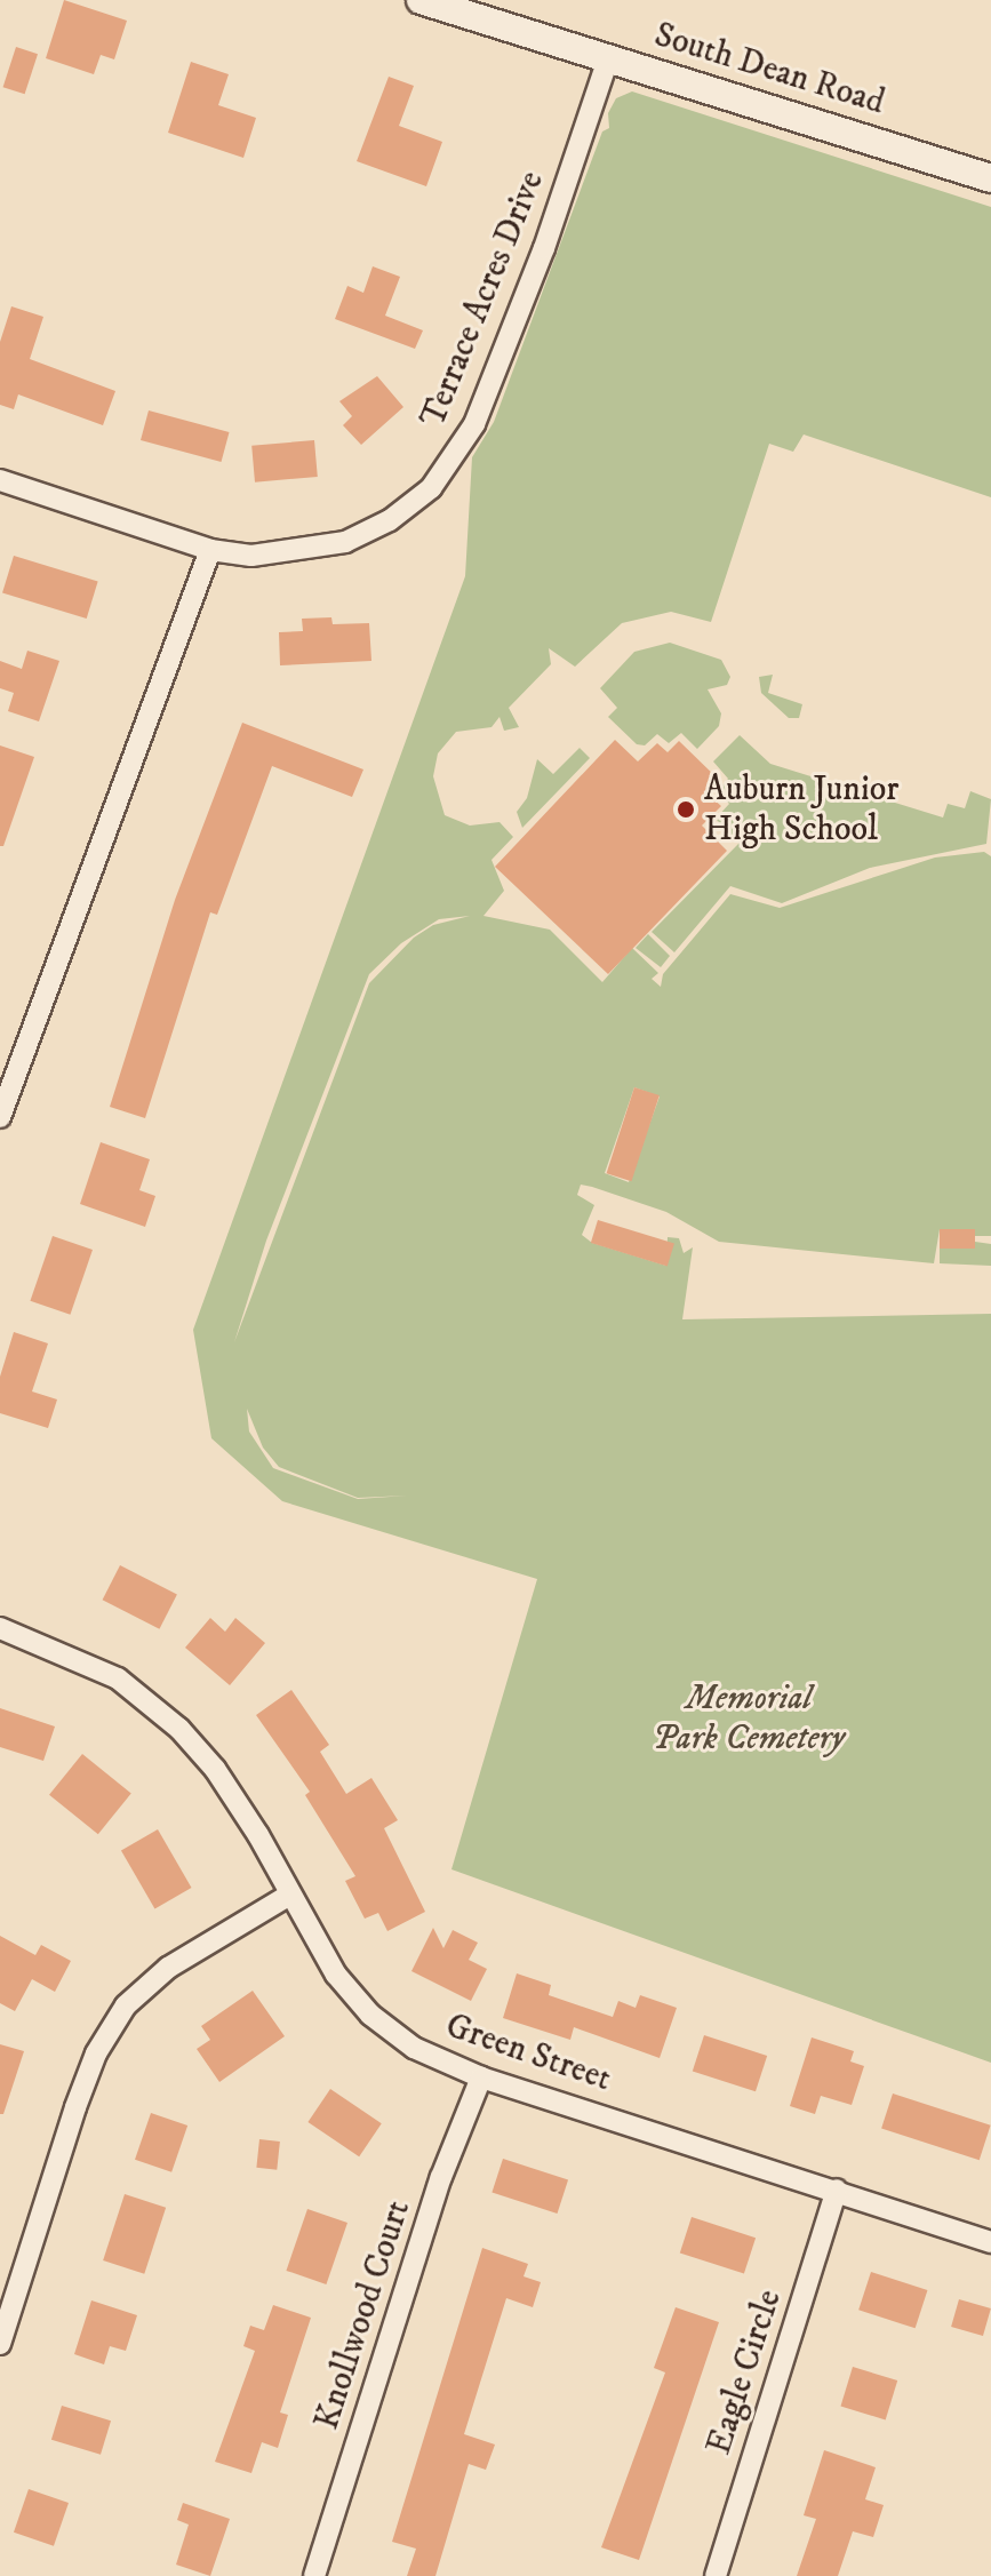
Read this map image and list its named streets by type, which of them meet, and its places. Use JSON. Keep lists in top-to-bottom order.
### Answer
{
  "streets": {
    "street": [
      "South Dean Road",
      "Terrace Acres Drive",
      "Green Street",
      "Knollwood Court",
      "Eagle Circle"
    ]
  },
  "crossings": [
    ["South Dean Road", "Terrace Acres Drive"],
    ["Green Street", "Knollwood Court"],
    ["Green Street", "Eagle Circle"]
  ],
  "parks": ["Memorial Park Cemetery"],
  "places": ["Auburn Junior High School"]
}
